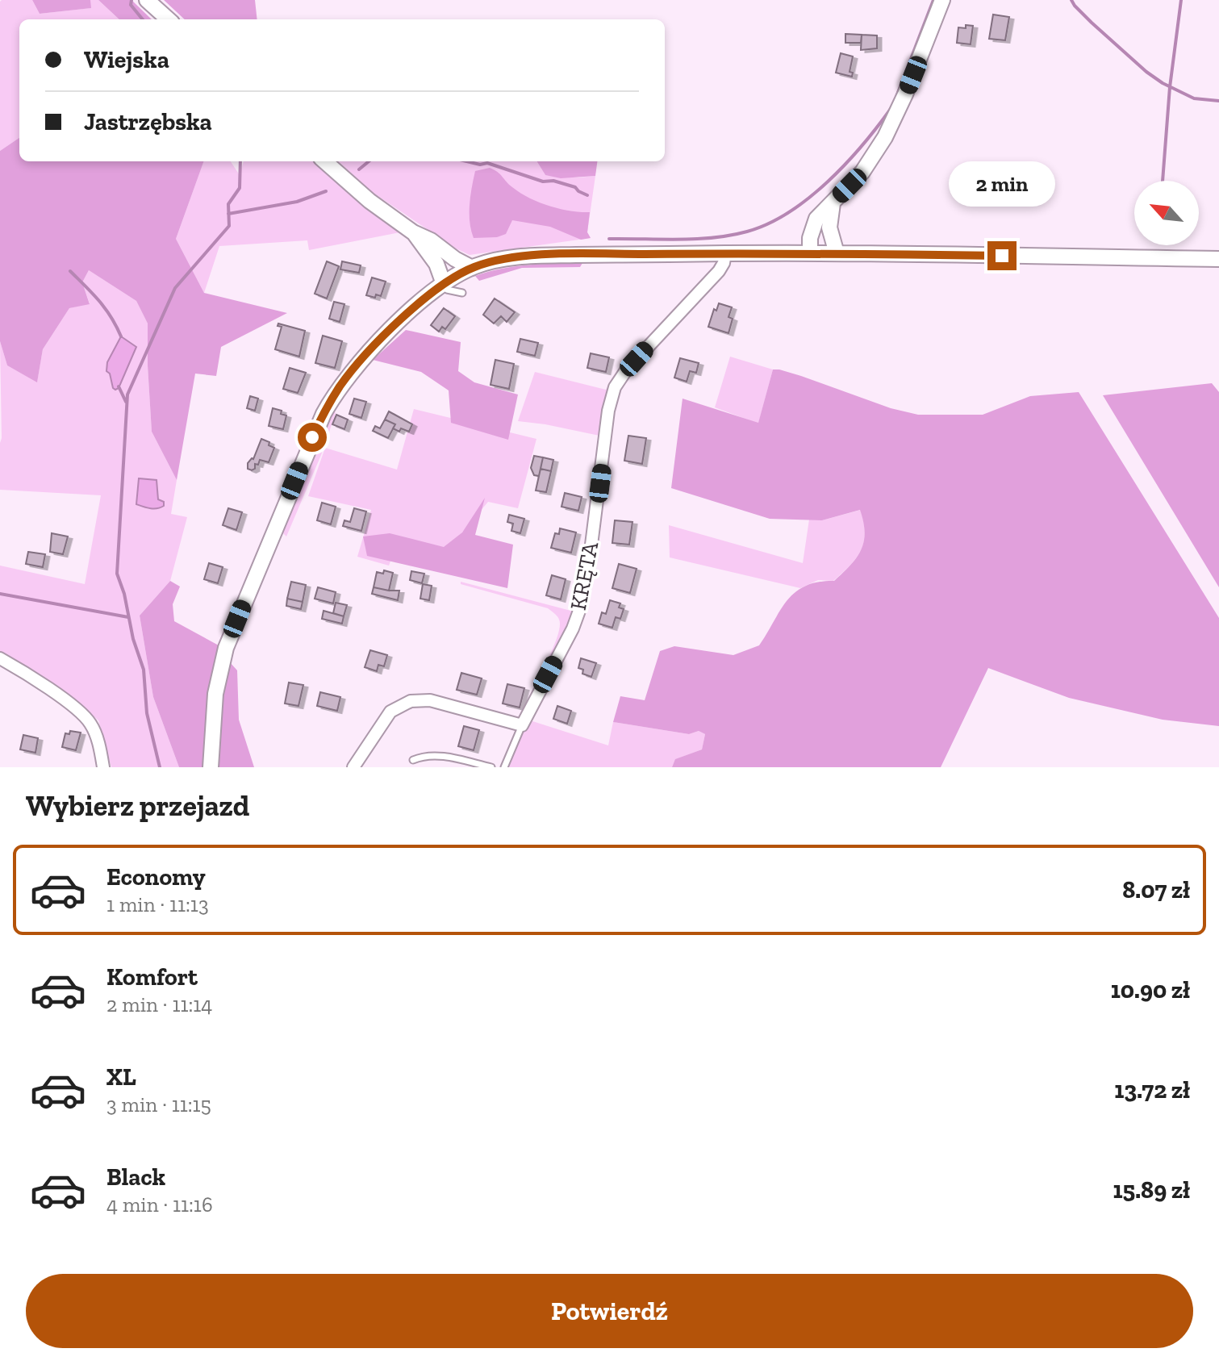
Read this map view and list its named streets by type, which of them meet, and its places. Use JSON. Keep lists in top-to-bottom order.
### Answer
{
  "streets": {
    "street": ["KRĘTA"]
  },
  "north": "top left",
  "page": {
    "banner": ["Wiejska", "Jastrzębska"],
    "bubble": "2 min",
    "heading": "Wybierz przejazd",
    "list": [
      {
        "name": "Economy",
        "note": "1 min · 11:13",
        "value": "8.07 zł"
      },
      {
        "name": "Komfort",
        "note": "2 min · 11:14",
        "value": "10.90 zł"
      },
      {
        "name": "XL",
        "note": "3 min · 11:15",
        "value": "13.72 zł"
      },
      {
        "name": "Black",
        "note": "4 min · 11:16",
        "value": "15.89 zł"
      }
    ],
    "buttons": "Potwierdź"
  }
}
